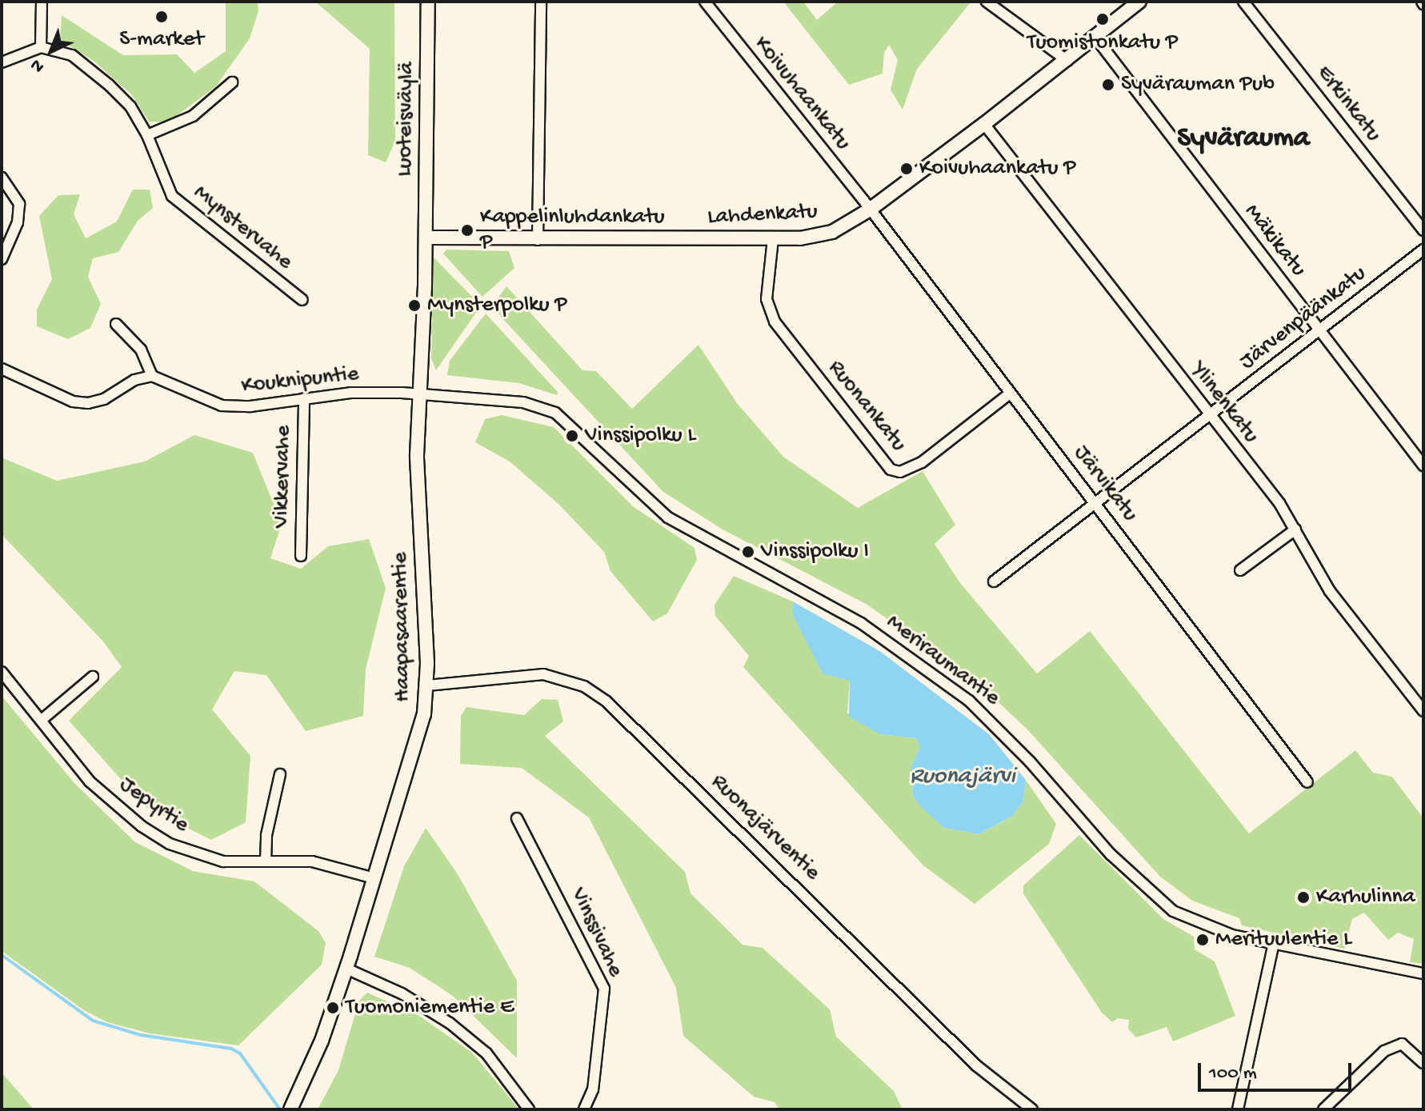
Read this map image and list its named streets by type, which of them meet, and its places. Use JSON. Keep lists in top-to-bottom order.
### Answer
{
  "streets": {
    "main road": ["Luoteisväylä", "Lahdenkatu", "Haapasaarentie"],
    "street": [
      "Koivuhaankatu",
      "Erkinkatu",
      "Mynstervahe",
      "Mäkikatu",
      "Järvenpäänkatu",
      "Kouknipuntie",
      "Ylinenkatu",
      "Ruonankatu",
      "Vikkervahe",
      "Järvikatu",
      "Meriraumantie",
      "Jepyrtie",
      "Ruonajärventie",
      "Vinssivahe"
    ]
  },
  "crossings": [
    ["Koivuhaankatu", "Lahdenkatu"],
    ["Koivuhaankatu", "Järvikatu"],
    ["Luoteisväylä", "Lahdenkatu"],
    ["Luoteisväylä", "Haapasaarentie"],
    ["Lahdenkatu", "Mäkikatu"],
    ["Lahdenkatu", "Ylinenkatu"],
    ["Lahdenkatu", "Ruonankatu"],
    ["Lahdenkatu", "Järvikatu"],
    ["Lahdenkatu", "Haapasaarentie"],
    ["Mäkikatu", "Järvenpäänkatu"],
    ["Järvenpäänkatu", "Ylinenkatu"],
    ["Järvenpäänkatu", "Järvikatu"],
    ["Kouknipuntie", "Vikkervahe"],
    ["Kouknipuntie", "Haapasaarentie"],
    ["Kouknipuntie", "Meriraumantie"],
    ["Ruonankatu", "Järvikatu"],
    ["Haapasaarentie", "Meriraumantie"],
    ["Haapasaarentie", "Jepyrtie"],
    ["Haapasaarentie", "Ruonajärventie"]
  ],
  "districts": ["Syvärauma"],
  "water": ["Ruonajärvi"],
  "places": [
    "S-market",
    "Tuomistonkatu P",
    "Syvärauman Pub",
    "Koivuhaankatu P",
    "Kappelinluhdankatu P",
    "Mynsterpolku P",
    "Vinssipolku L",
    "Vinssipolku I",
    "Karhulinna",
    "Merituulentie L",
    "Tuomoniementie E"
  ],
  "scale_bar": "100 m",
  "north": "bottom left"
}
